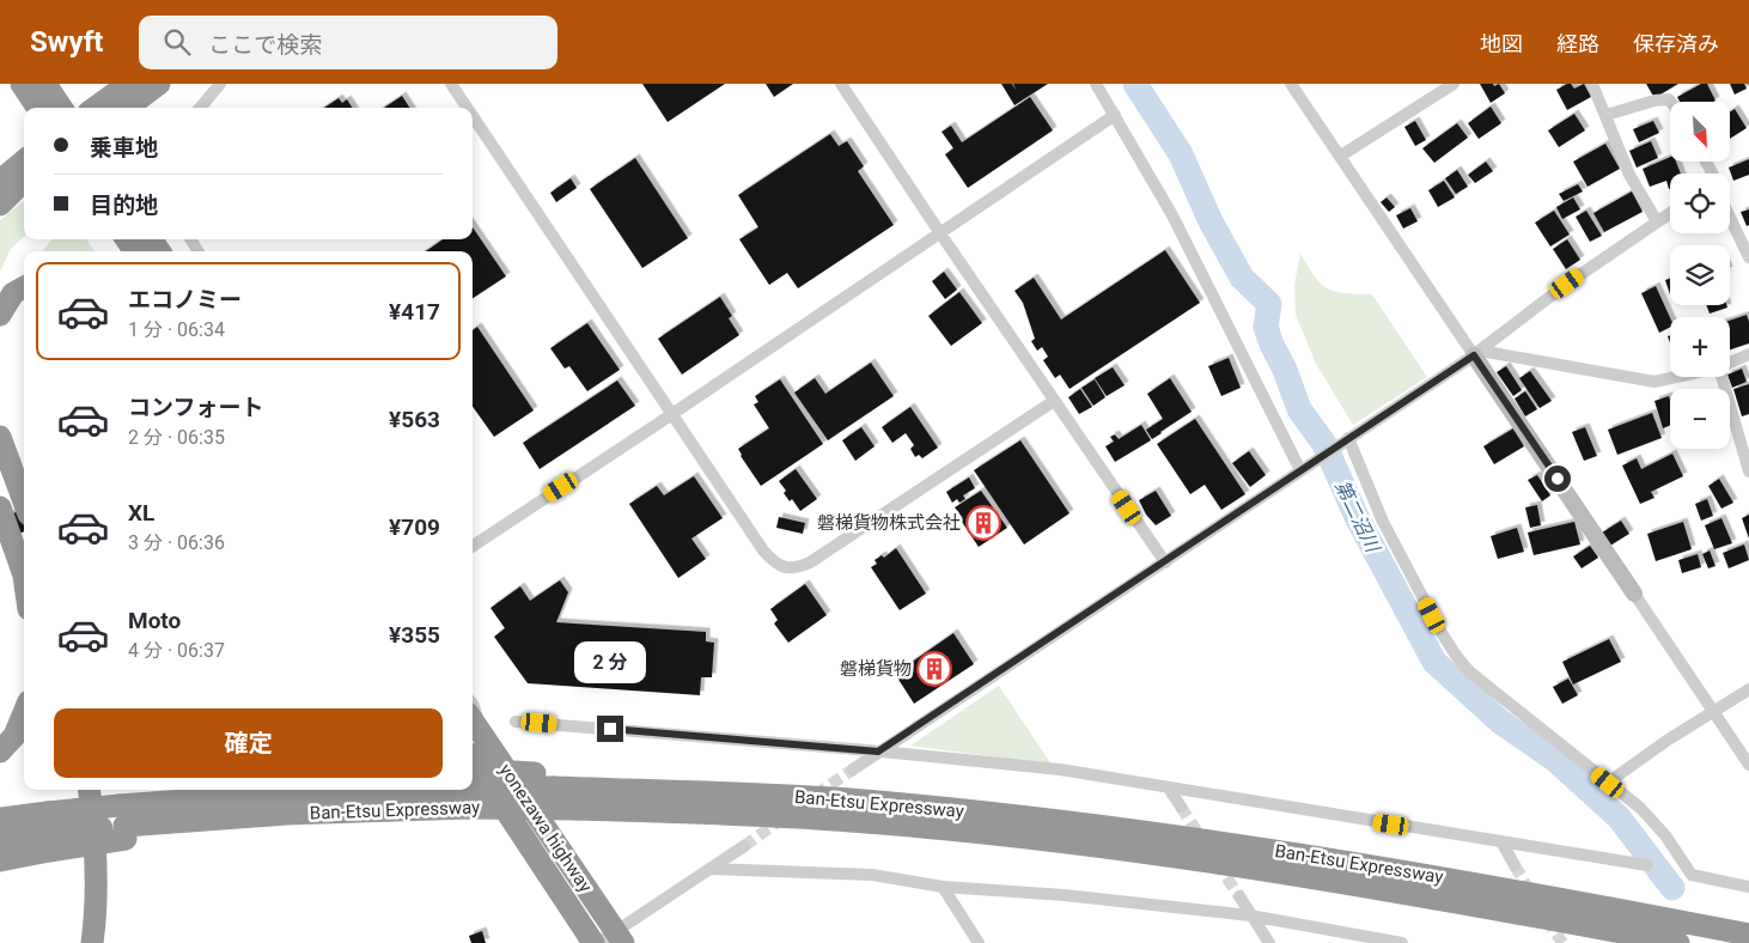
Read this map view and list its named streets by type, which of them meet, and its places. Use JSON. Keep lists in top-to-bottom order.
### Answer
{
  "streets": {
    "highway": ["Ban-Etsu Expressway", "yonezawa highway"]
  },
  "water": ["第二沼川"],
  "places": {
    "building": ["磐梯貨物株式会社", "磐梯貨物"]
  },
  "north": "bottom right",
  "page": {
    "header": "Swyft",
    "search": "ここで検索",
    "nav": ["地図", "経路", "保存済み"],
    "map_buttons": ["+", "−"],
    "banner": ["乗車地", "目的地"],
    "list": [
      {
        "name": "エコノミー",
        "note": "1 分 · 06:34",
        "value": "¥417"
      },
      {
        "name": "コンフォート",
        "note": "2 分 · 06:35",
        "value": "¥563"
      },
      {
        "name": "XL",
        "note": "3 分 · 06:36",
        "value": "¥709"
      },
      {
        "name": "Moto",
        "note": "4 分 · 06:37",
        "value": "¥355"
      }
    ],
    "bubble": "2 分",
    "buttons": "確定"
  }
}
